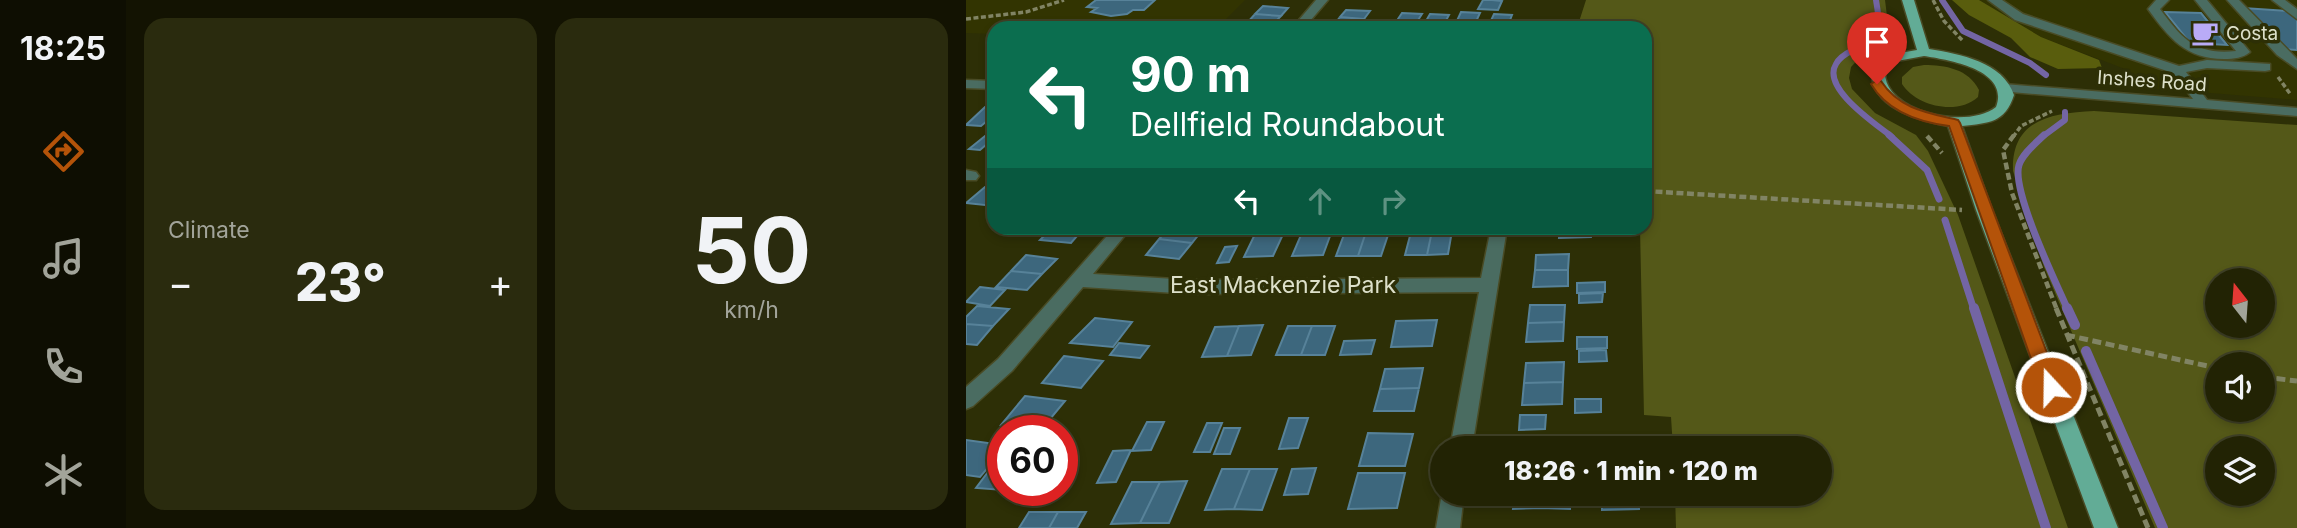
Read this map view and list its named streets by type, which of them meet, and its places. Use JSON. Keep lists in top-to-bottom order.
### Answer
{
  "streets": {
    "street": ["Inshes Road", "East Mackenzie Park"]
  },
  "places": {
    "cafe": ["Costa"]
  },
  "north": "top",
  "page": {
    "tabs": "18:25",
    "tile": [
      "Climate",
      ["50", "km/h"]
    ],
    "turn": ["90 m", "Dellfield Roundabout"],
    "heat": ["−", "23°", "+"],
    "limit": "60",
    "trip": "18:26 · 1 min · 120 m"
  }
}
